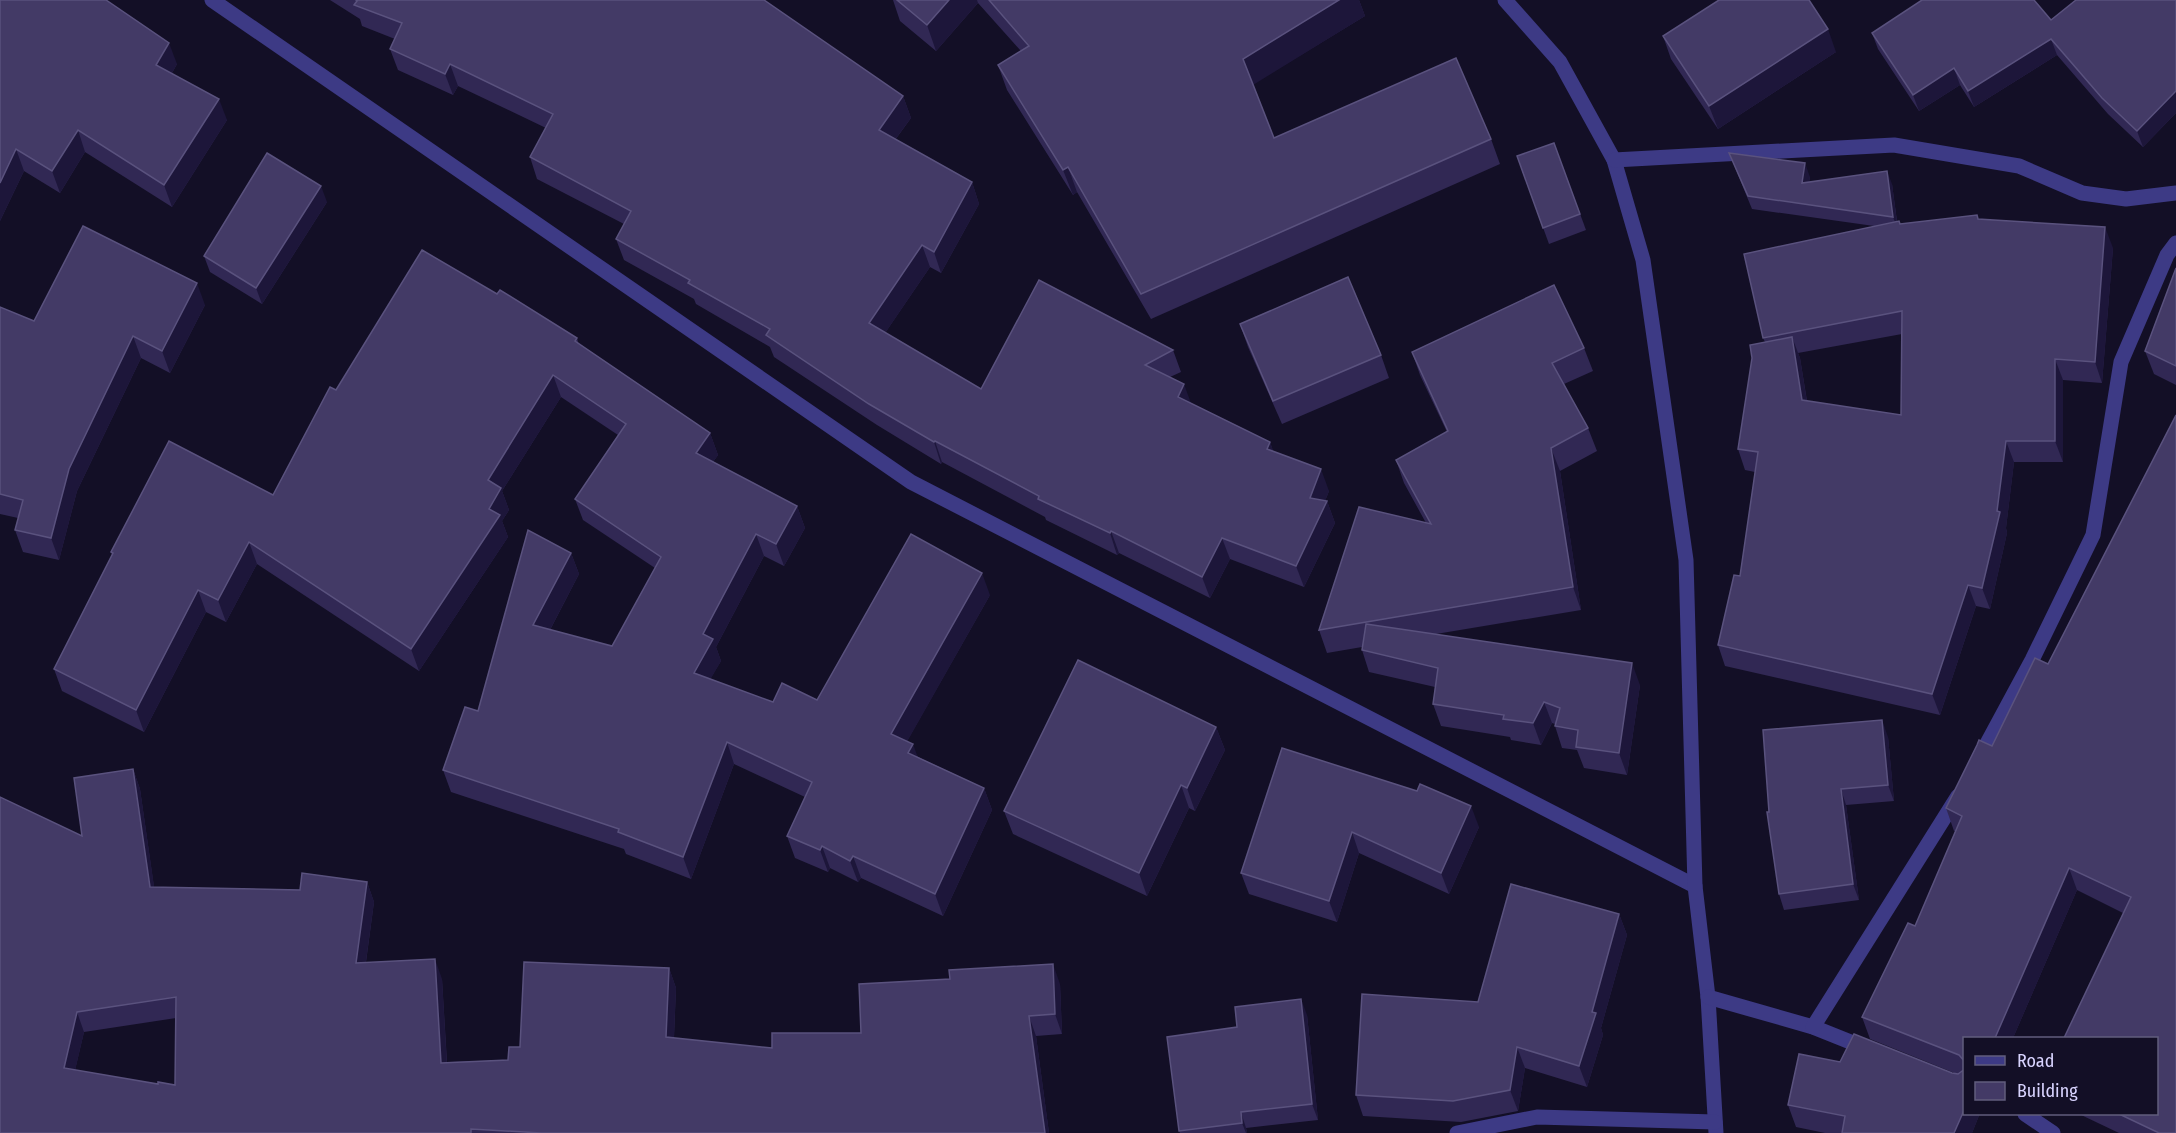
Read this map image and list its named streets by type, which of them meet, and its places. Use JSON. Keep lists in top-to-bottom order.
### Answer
{
  "legend": ["Road", "Building"]
}
